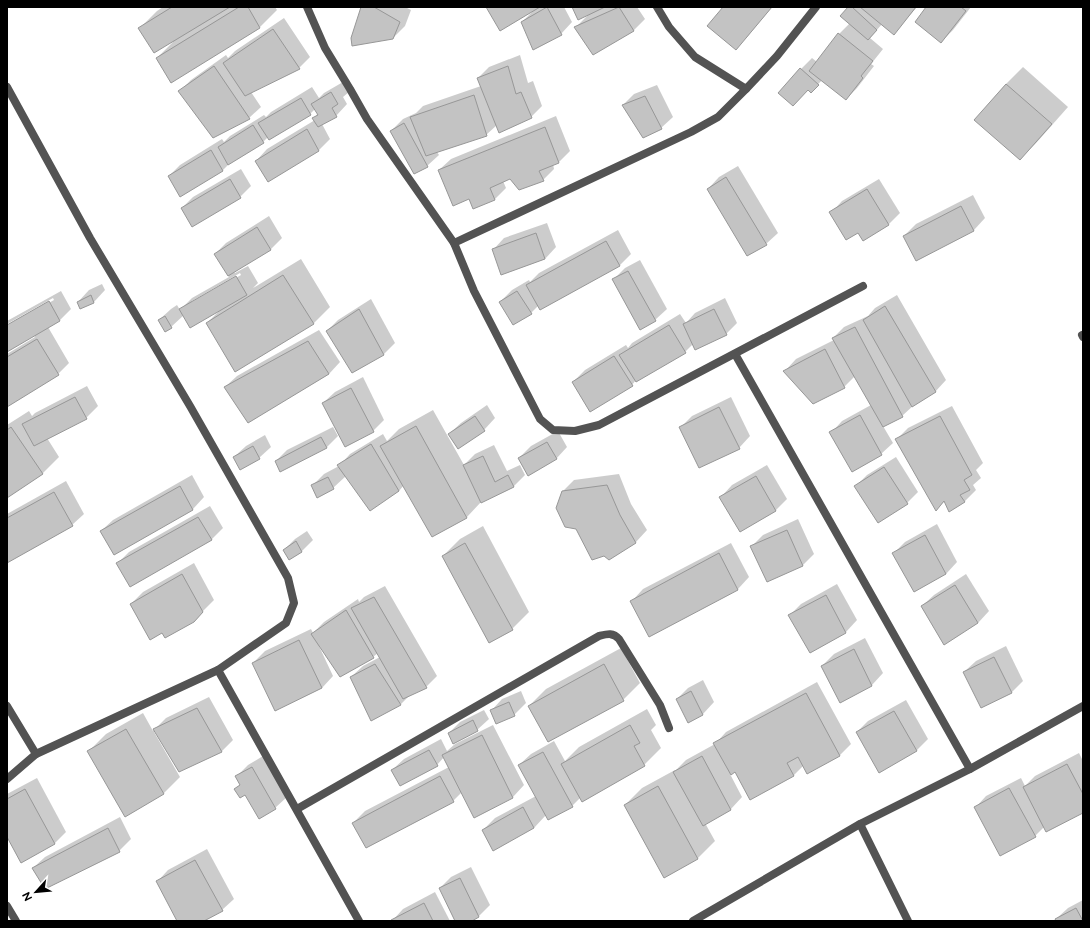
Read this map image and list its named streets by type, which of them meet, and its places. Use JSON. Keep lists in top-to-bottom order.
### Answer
{
  "north": "bottom left"
}
